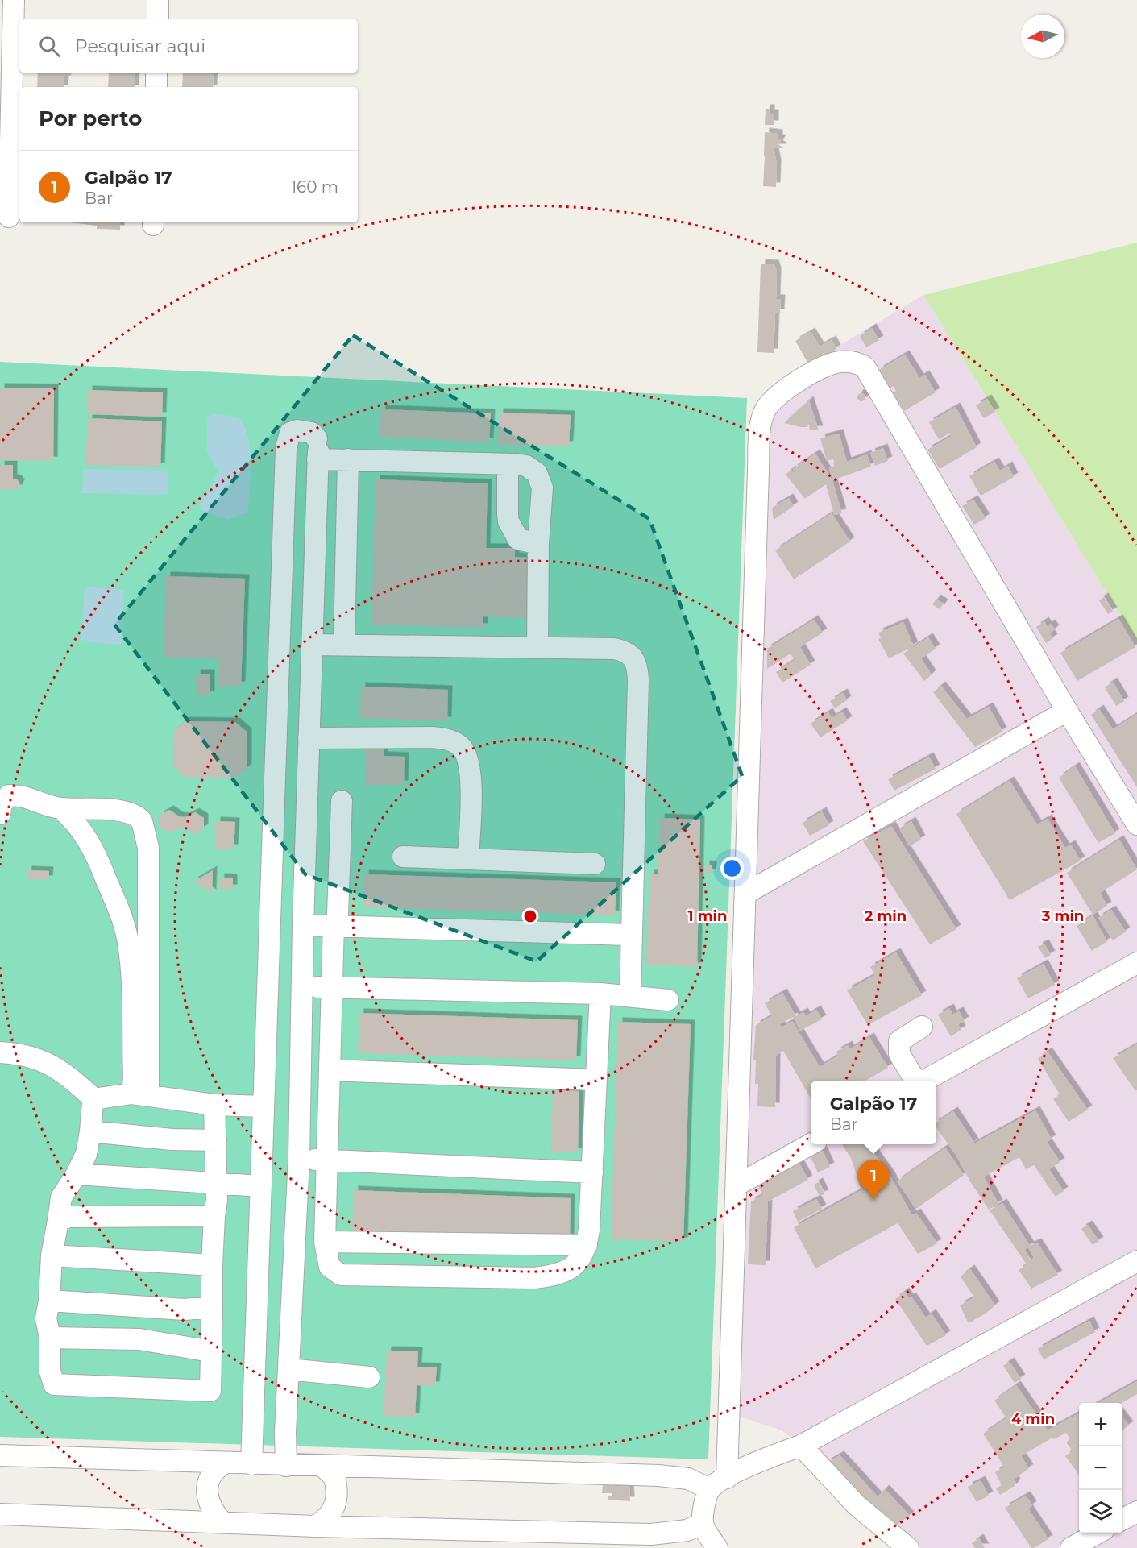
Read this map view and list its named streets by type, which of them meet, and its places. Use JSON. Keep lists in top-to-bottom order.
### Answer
{
  "north": "left",
  "page": {
    "search": "Pesquisar aqui",
    "heading": "Por perto",
    "list": [
      {
        "mark": "1",
        "name": "Galpão 17",
        "note": "Bar",
        "value": "160 m"
      }
    ],
    "popup": ["Galpão 17", "Bar"],
    "pins": "1",
    "map_buttons": ["+", "−"]
  },
  "rings": [
    "1 min",
    "2 min",
    "3 min",
    "4 min"
  ]
}
